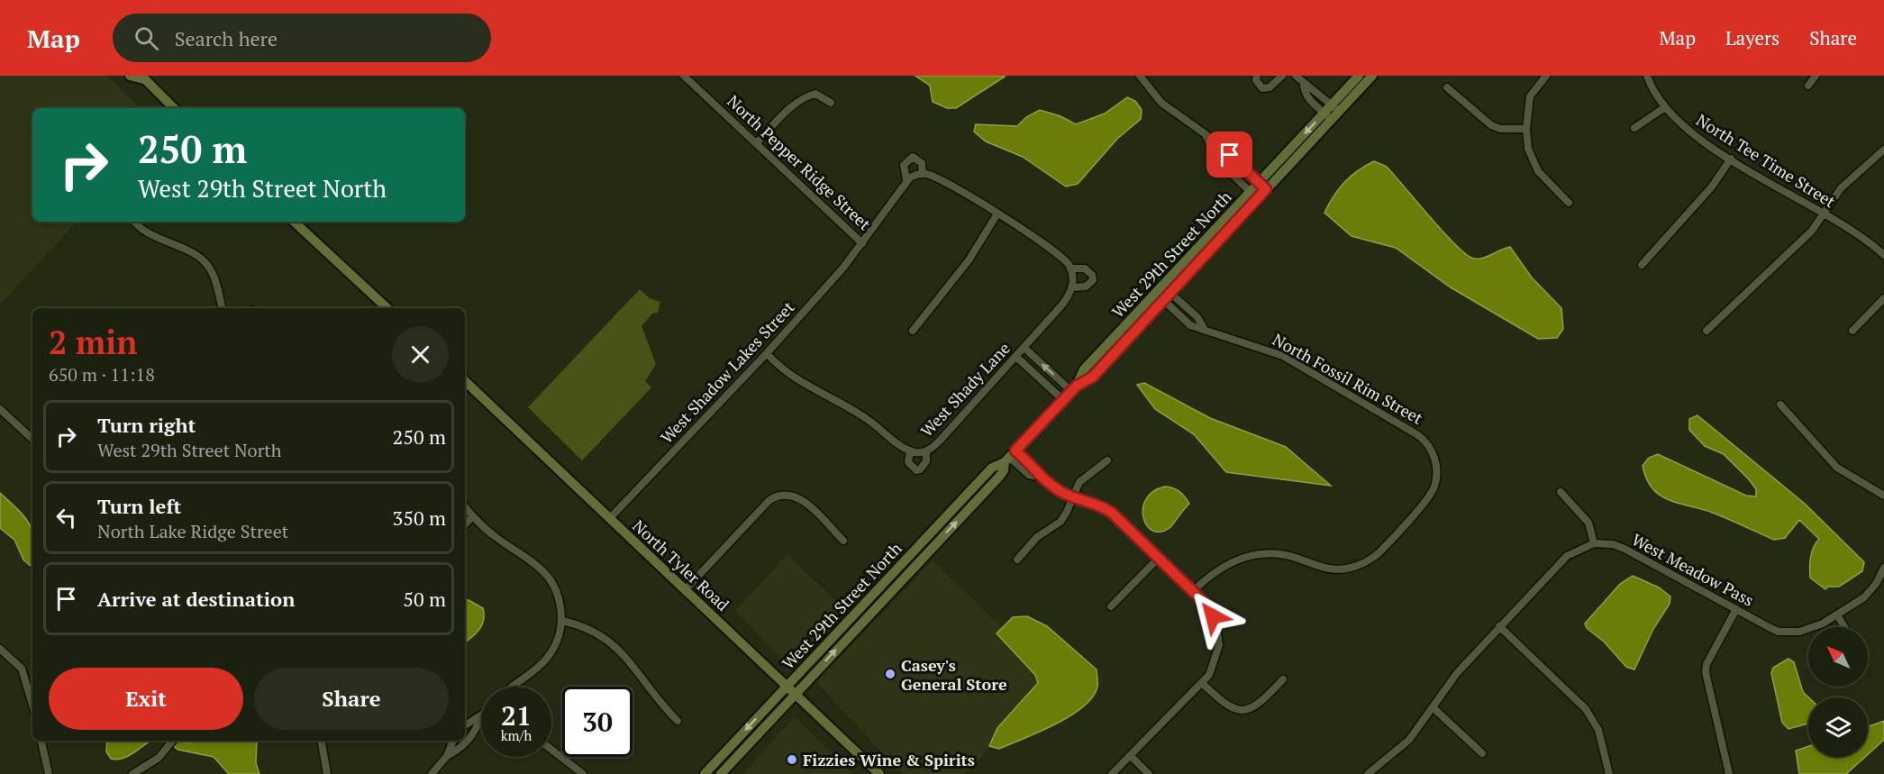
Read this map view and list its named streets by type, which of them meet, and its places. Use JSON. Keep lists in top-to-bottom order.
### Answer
{
  "streets": {
    "main road": ["West 29th Street North", "North Tyler Road"],
    "street": [
      "North Tee Time Street",
      "North Pepper Ridge Street",
      "West Shadow Lakes Street",
      "North Fossil Rim Street",
      "West Shady Lane",
      "West Meadow Pass"
    ]
  },
  "crossings": [
    ["North Pepper Ridge Street", "West Shadow Lakes Street"],
    ["West 29th Street North", "North Fossil Rim Street"],
    ["West 29th Street North", "North Tyler Road"],
    ["West Shadow Lakes Street", "North Tyler Road"]
  ],
  "places": ["Casey's General Store", "Fizzies Wine & Spirits"],
  "north": "top left",
  "page": {
    "header": "Map",
    "search": "Search here",
    "nav": ["Map", "Layers", "Share"],
    "turn": ["250 m", "West 29th Street North"],
    "heading": ["2 min", "650 m · 11:18"],
    "list": [
      {
        "name": "Turn right",
        "note": "West 29th Street North",
        "value": "250 m"
      },
      {
        "name": "Turn left",
        "note": "North Lake Ridge Street",
        "value": "350 m"
      },
      {
        "name": "Arrive at destination",
        "value": "50 m"
      }
    ],
    "buttons": ["Exit", "Share"],
    "speed": "21 km/h",
    "limit": "30"
  }
}
